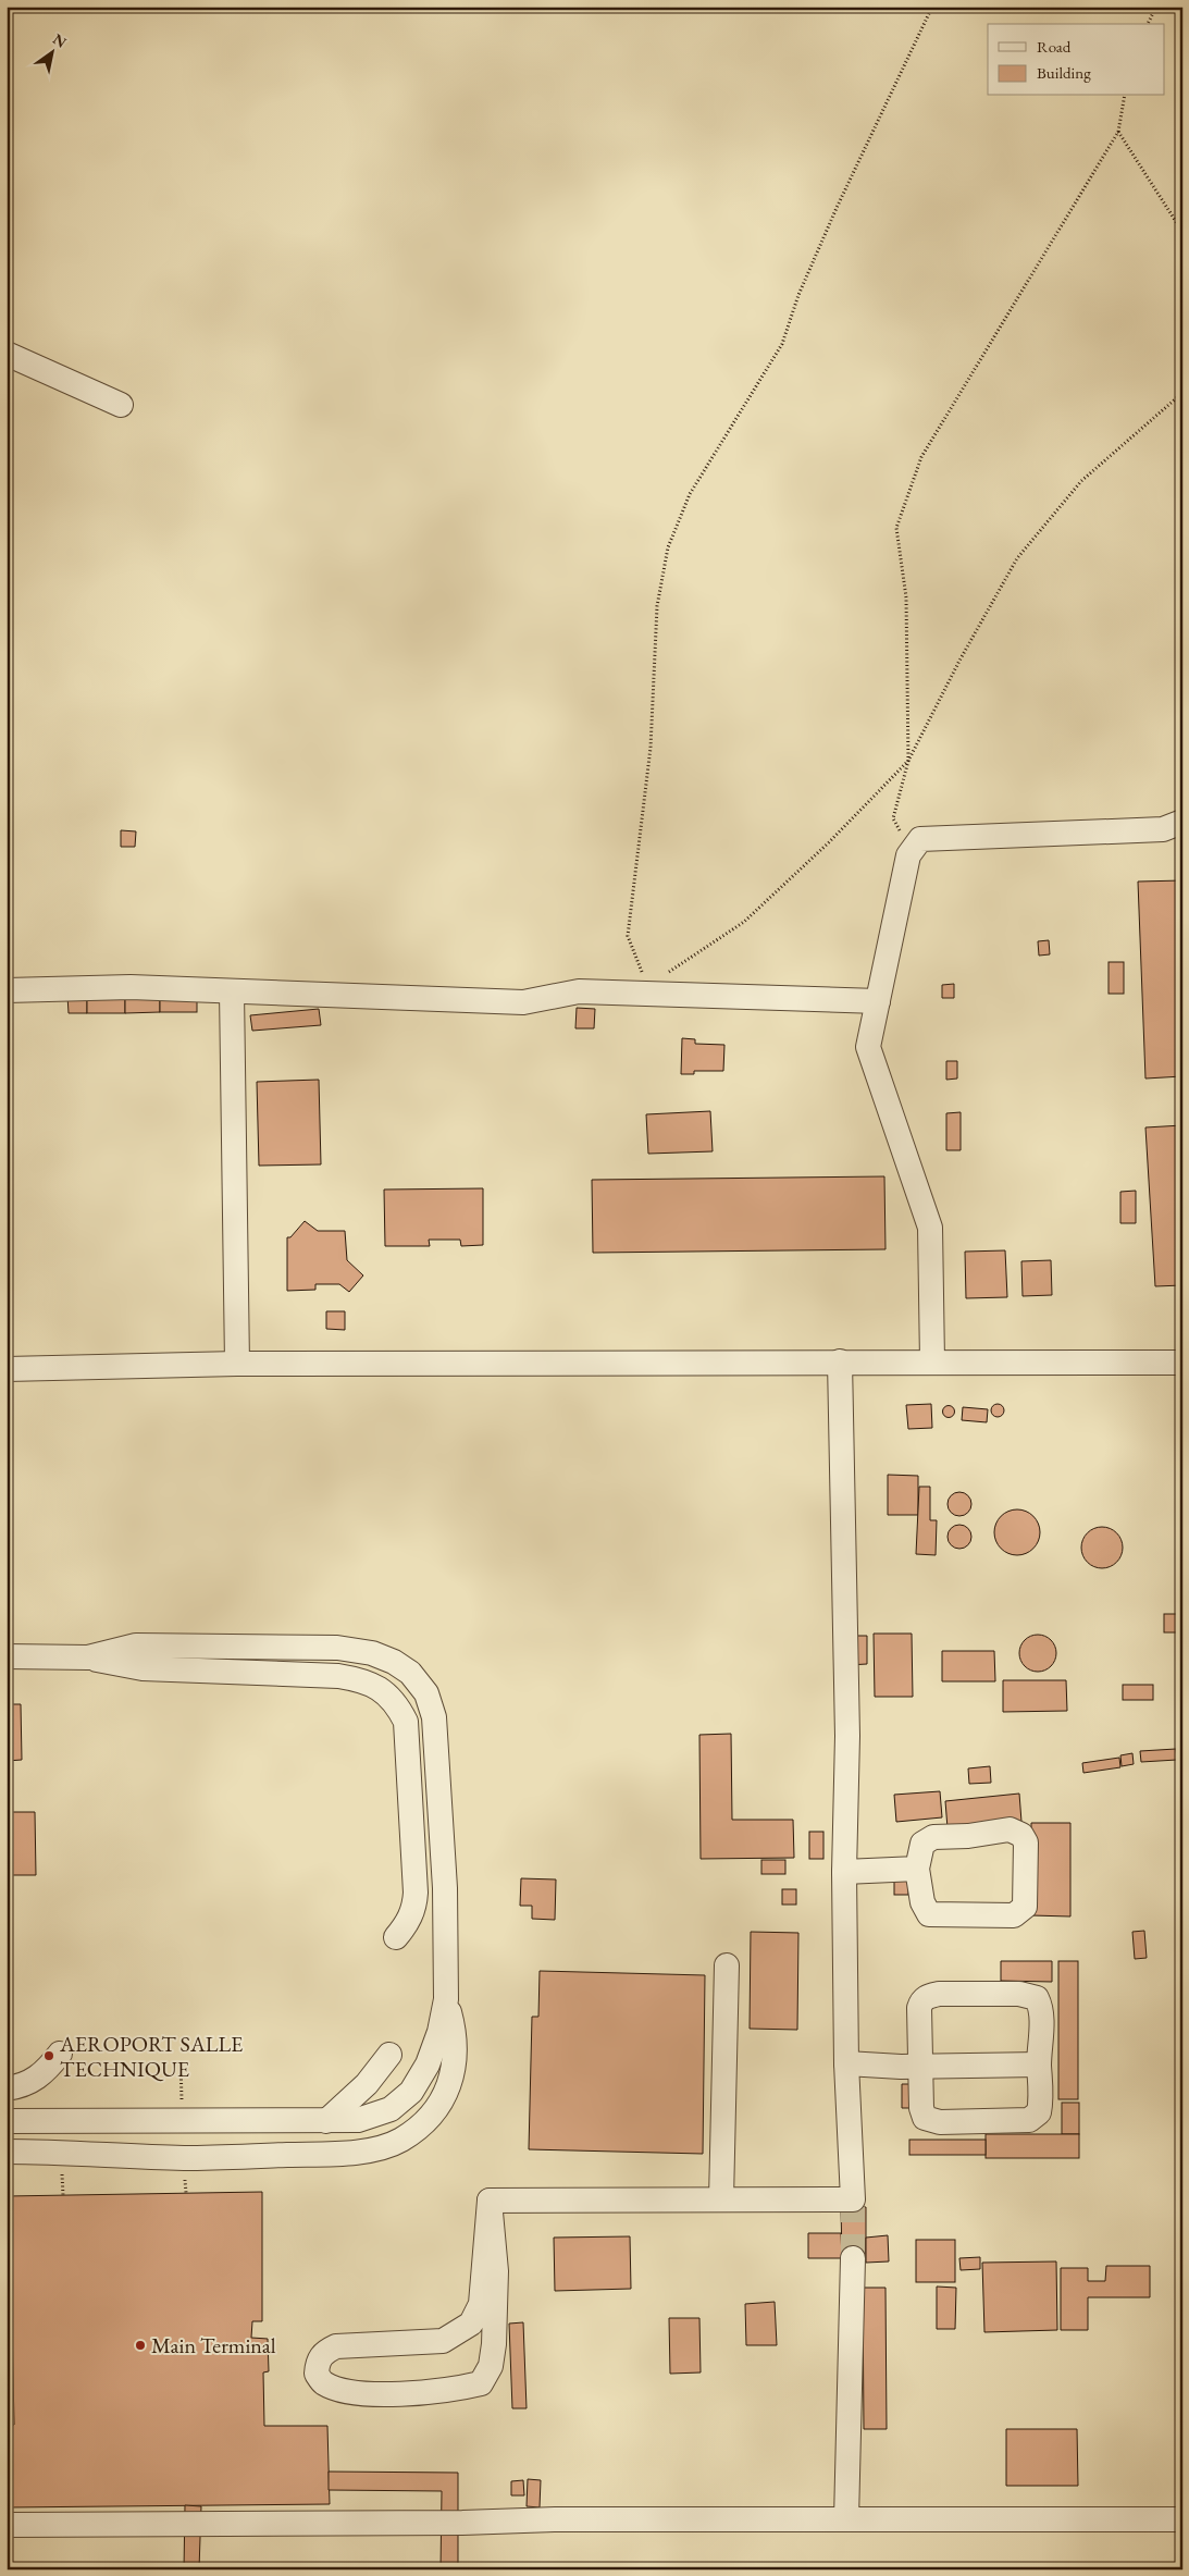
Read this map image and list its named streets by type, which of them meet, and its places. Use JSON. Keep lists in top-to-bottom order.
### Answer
{
  "places": ["AEROPORT SALLE TECHNIQUE", "Main Terminal"],
  "legend": ["Road", "Building"],
  "north": "top right"
}
